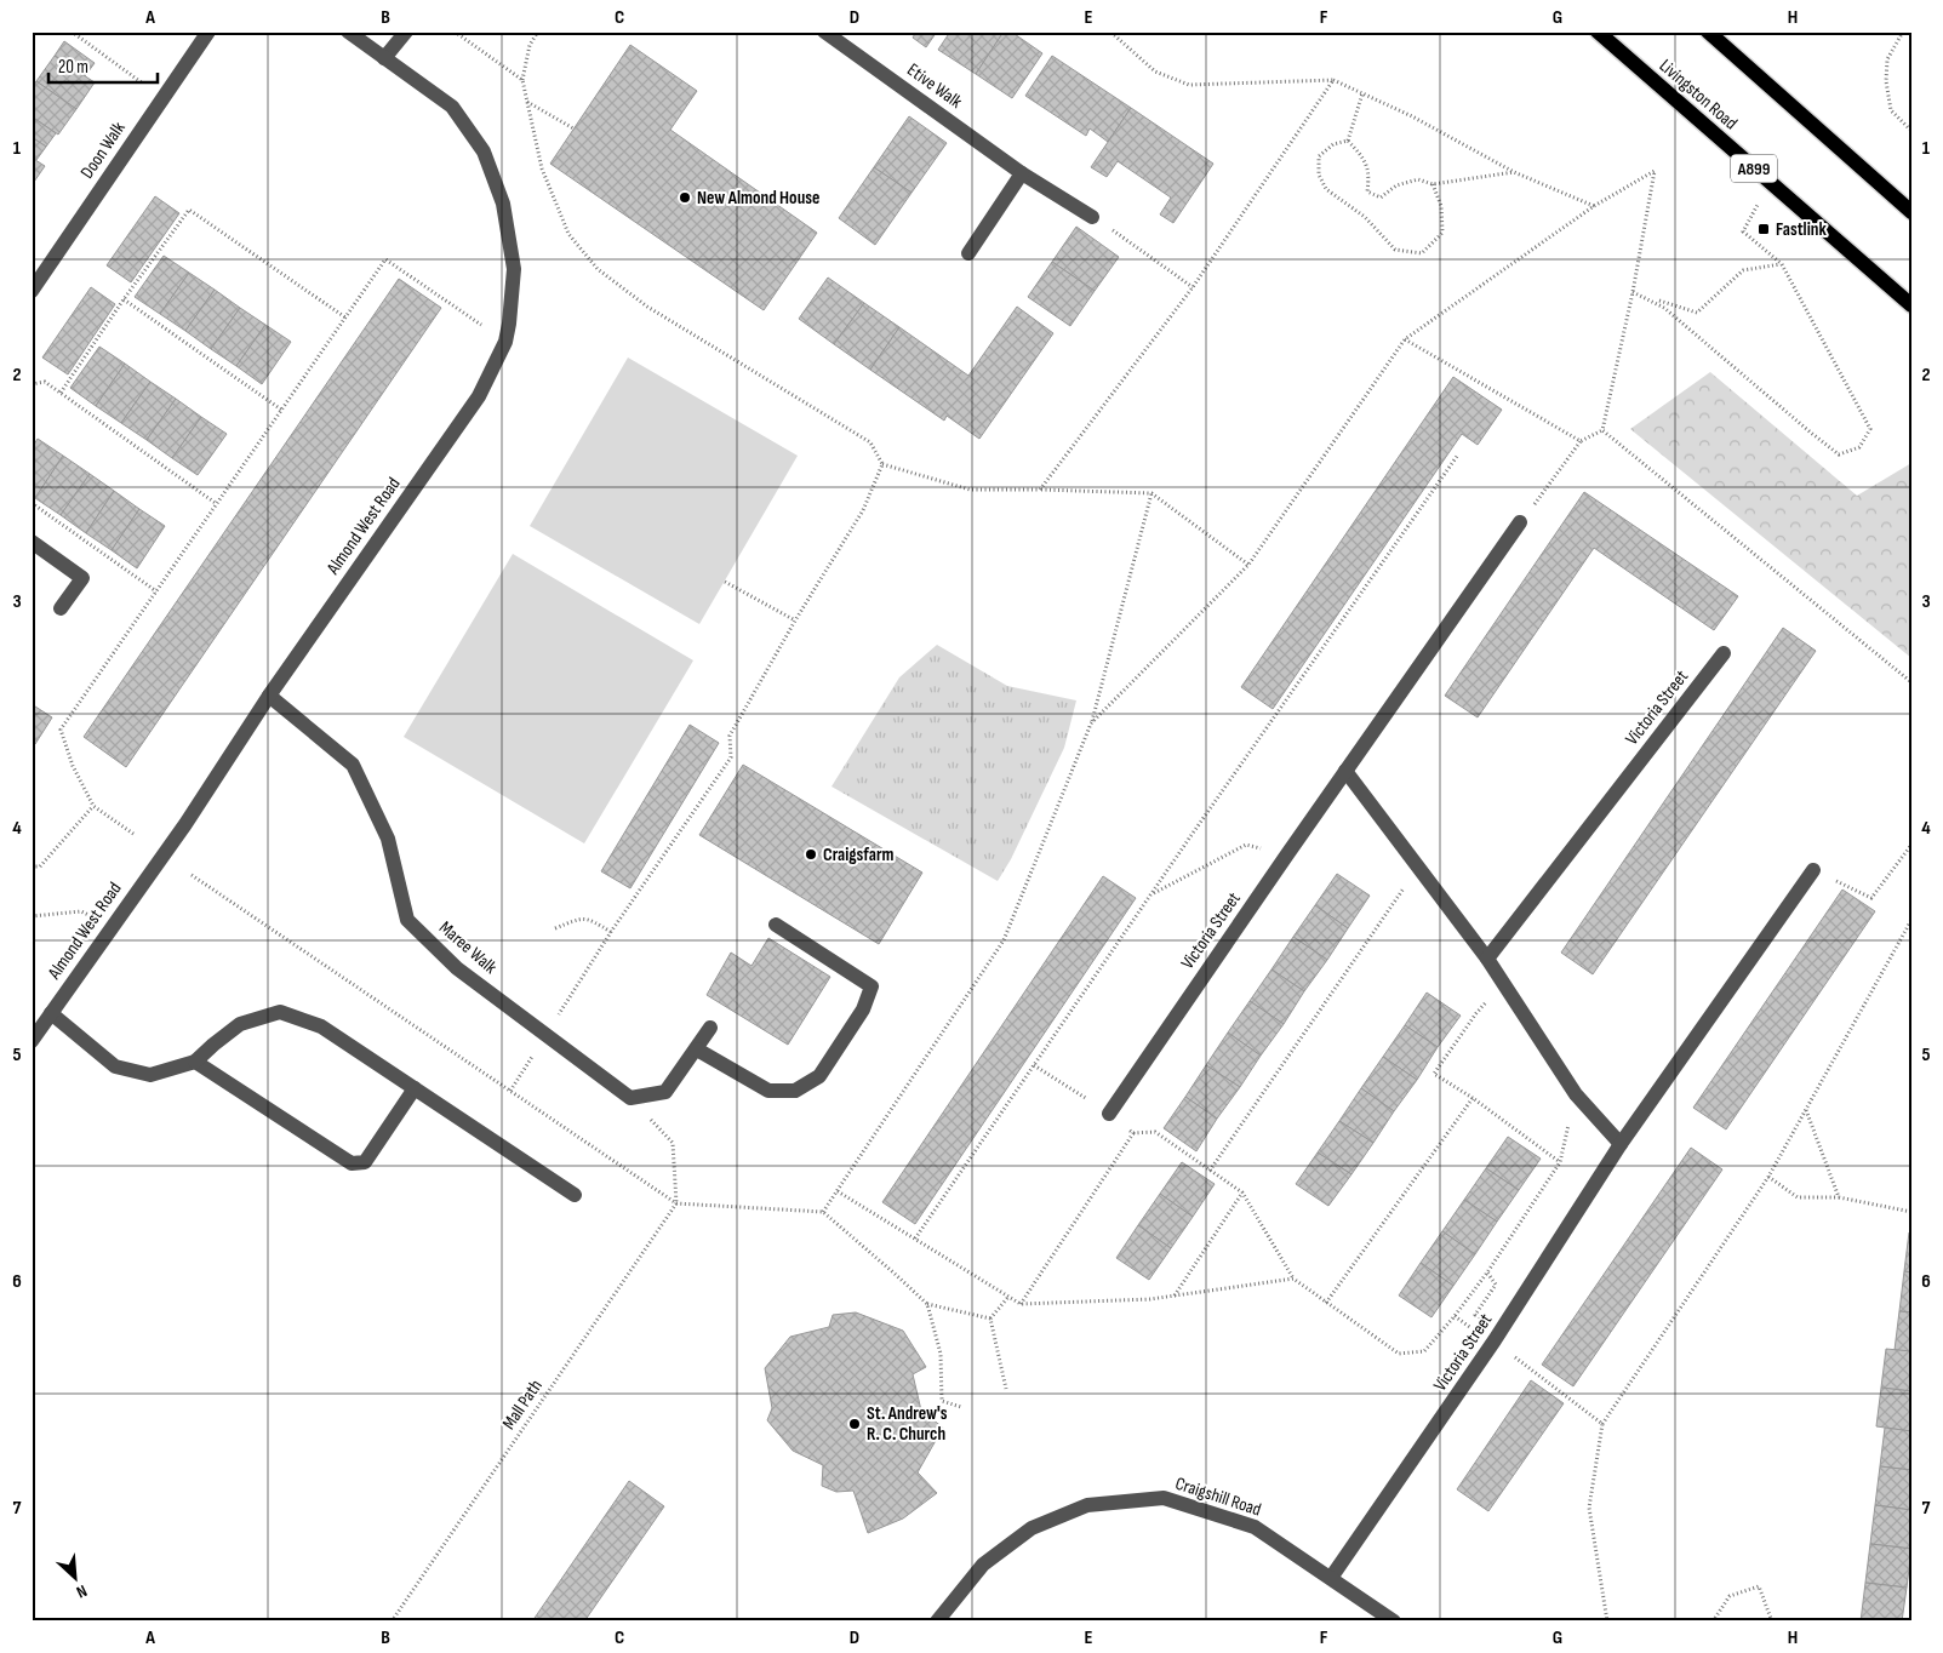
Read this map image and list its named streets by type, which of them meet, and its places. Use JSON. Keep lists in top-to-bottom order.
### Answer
{
  "streets": {
    "main road": ["Livingston Road", "A899"],
    "street": [
      "Etive Walk",
      "Doon Walk",
      "Almond West Road",
      "Victoria Street",
      "Maree Walk",
      "Craigshill Road"
    ],
    "path": ["Mall Path"]
  },
  "crossings": [
    ["Almond West Road", "Maree Walk"],
    ["Victoria Street", "Craigshill Road"]
  ],
  "places": {
    "other": ["New Almond House", "Craigsfarm", "St. Andrew's R. C. Church"],
    "transit": ["Fastlink"]
  },
  "scale_bar": "20 m",
  "north": "bottom right",
  "grid": {
    "columns": [
      "A",
      "B",
      "C",
      "D",
      "E",
      "F",
      "G",
      "H"
    ],
    "rows": [
      "1",
      "2",
      "3",
      "4",
      "5",
      "6",
      "7"
    ]
  }
}
